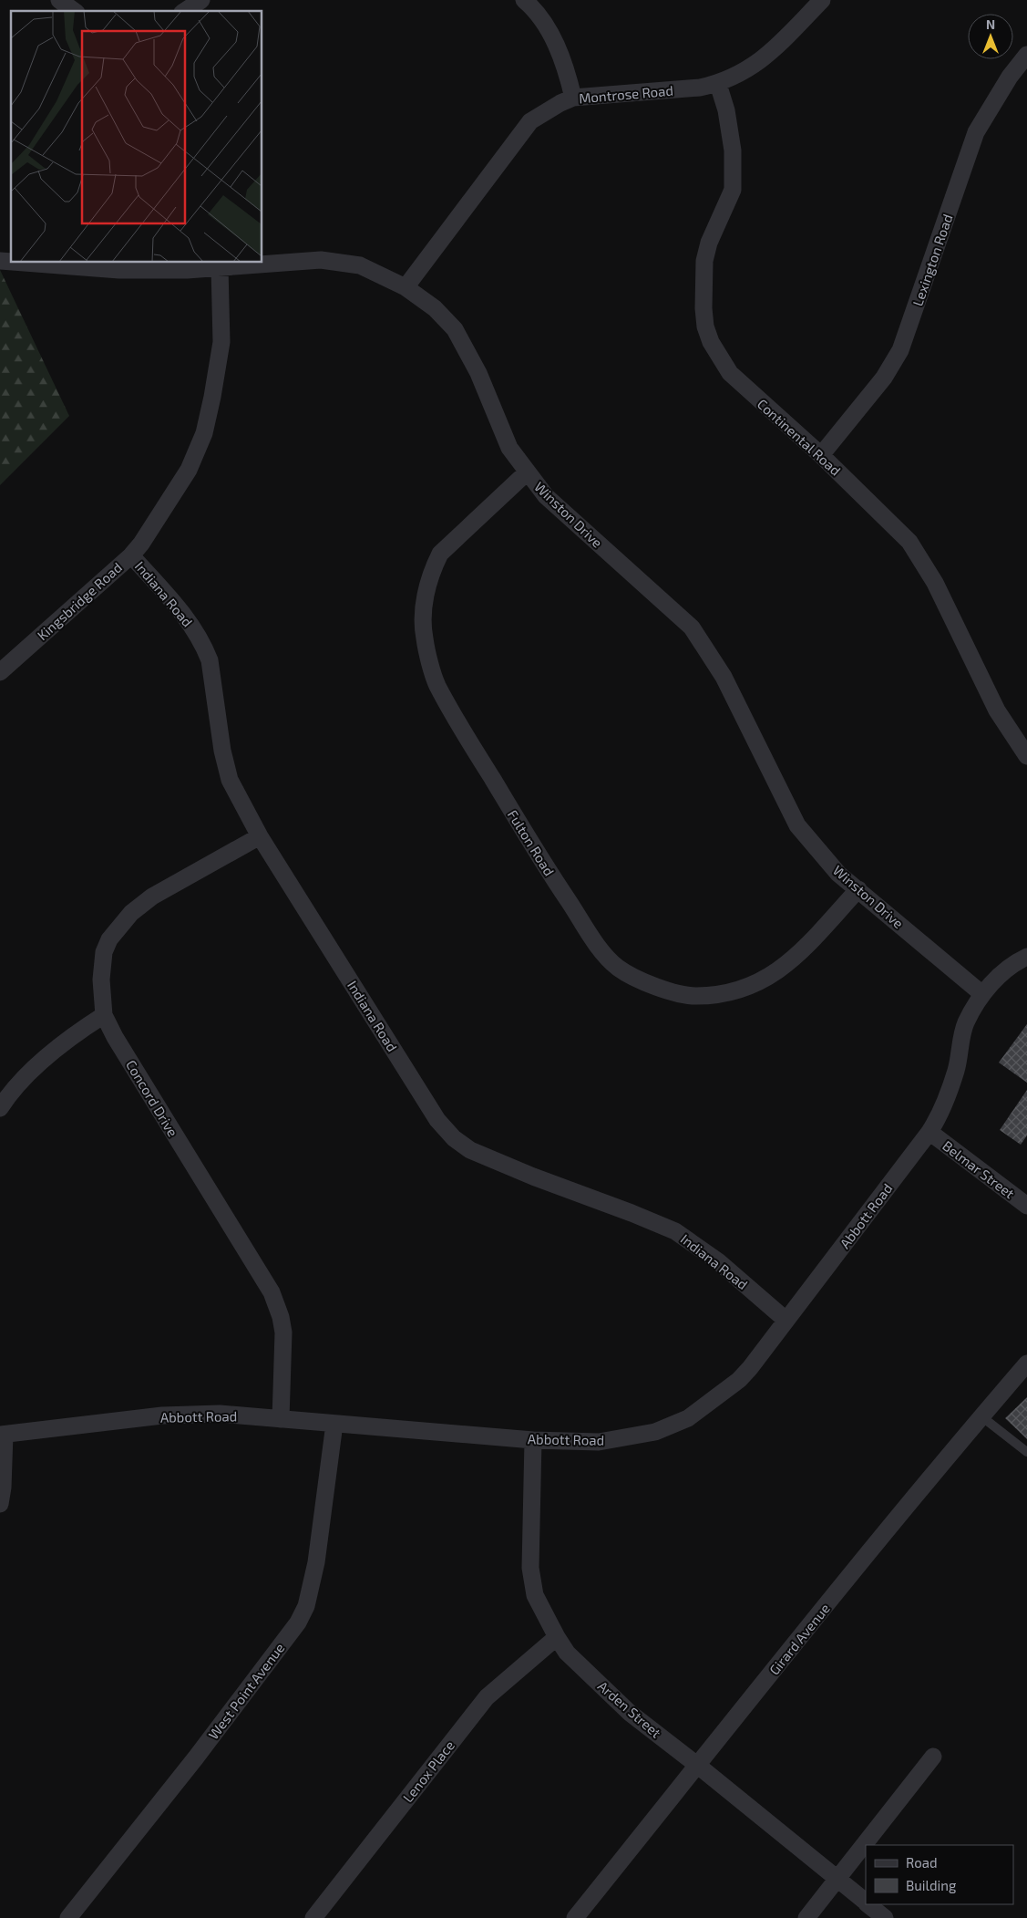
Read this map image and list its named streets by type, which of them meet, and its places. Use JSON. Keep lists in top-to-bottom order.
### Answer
{
  "streets": {
    "street": [
      "Montrose Road",
      "Lexington Road",
      "Continental Road",
      "Winston Drive",
      "Indiana Road",
      "Kingsbridge Road",
      "Fulton Road",
      "Concord Drive",
      "Belmar Street",
      "Abbott Road",
      "Girard Avenue",
      "West Point Avenue",
      "Arden Street",
      "Lenox Place"
    ]
  },
  "crossings": [
    ["Montrose Road", "Continental Road"],
    ["Montrose Road", "Winston Drive"],
    ["Lexington Road", "Continental Road"],
    ["Winston Drive", "Kingsbridge Road"],
    ["Winston Drive", "Fulton Road"],
    ["Winston Drive", "Abbott Road"],
    ["Indiana Road", "Kingsbridge Road"],
    ["Indiana Road", "Concord Drive"],
    ["Indiana Road", "Abbott Road"],
    ["Concord Drive", "Abbott Road"],
    ["Belmar Street", "Abbott Road"],
    ["Abbott Road", "West Point Avenue"],
    ["Abbott Road", "Arden Street"],
    ["Girard Avenue", "Arden Street"],
    ["Arden Street", "Lenox Place"]
  ],
  "legend": ["Road", "Building"],
  "north": "top"
}
